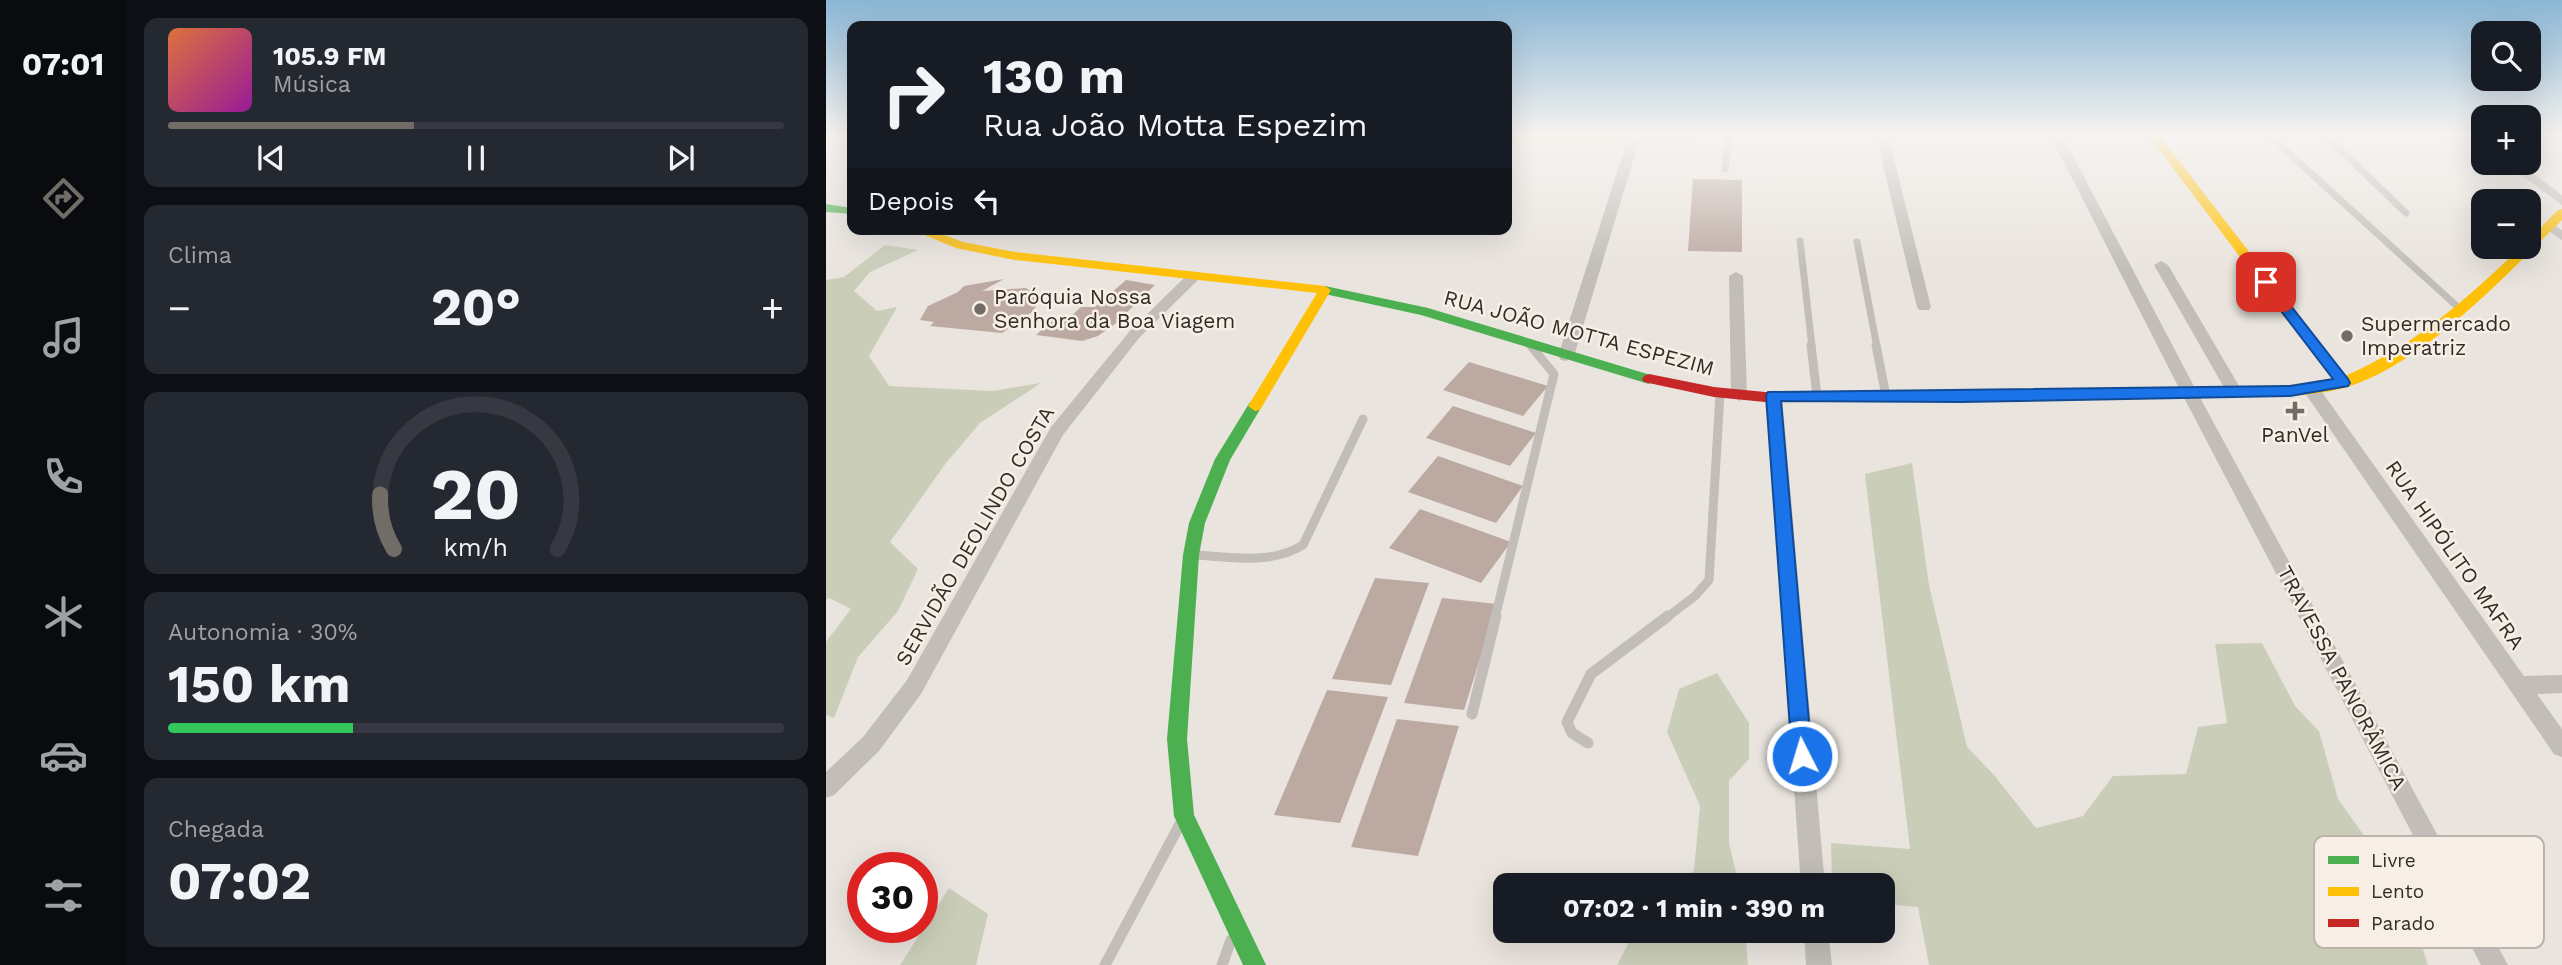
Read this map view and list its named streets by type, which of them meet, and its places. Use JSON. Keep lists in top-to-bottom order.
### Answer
{
  "streets": {
    "main road": ["RUA JOÃO MOTTA ESPEZIM"],
    "street": ["SERVIDÃO DEOLINDO COSTA", "RUA HIPÓLITO MAFRA", "TRAVESSA PANORÂMICA"]
  },
  "crossings": [
    ["RUA JOÃO MOTTA ESPEZIM", "SERVIDÃO DEOLINDO COSTA"],
    ["RUA JOÃO MOTTA ESPEZIM", "RUA HIPÓLITO MAFRA"],
    ["RUA JOÃO MOTTA ESPEZIM", "TRAVESSA PANORÂMICA"]
  ],
  "places": {
    "other": ["Paróquia Nossa Senhora da Boa Viagem", "Supermercado Imperatriz"],
    "health": ["PanVel"]
  },
  "legend": ["Livre", "Lento", "Parado"],
  "page": {
    "tabs": "07:01",
    "map_buttons": ["+", "−"],
    "turn": ["130 m", "Rua João Motta Espezim"],
    "song": ["105.9 FM", "Música"],
    "then": "Depois",
    "tile": [
      "Clima",
      ["Autonomia · 30%", "150 km"],
      ["Chegada", "07:02"]
    ],
    "heat": ["−", "20°", "+"],
    "limit": "30",
    "trip": "07:02 · 1 min · 390 m",
    "gauge": ["20", "km/h"]
  }
}
